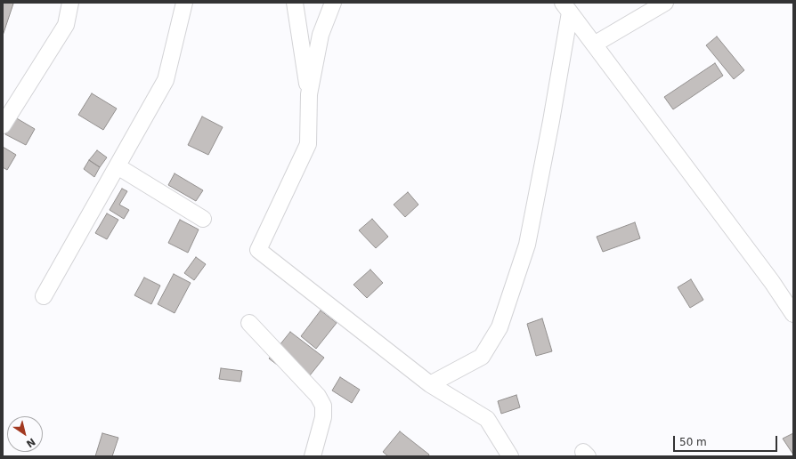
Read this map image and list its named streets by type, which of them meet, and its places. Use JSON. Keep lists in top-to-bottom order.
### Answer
{
  "scale_bar": "50 m",
  "north": "bottom right"
}
